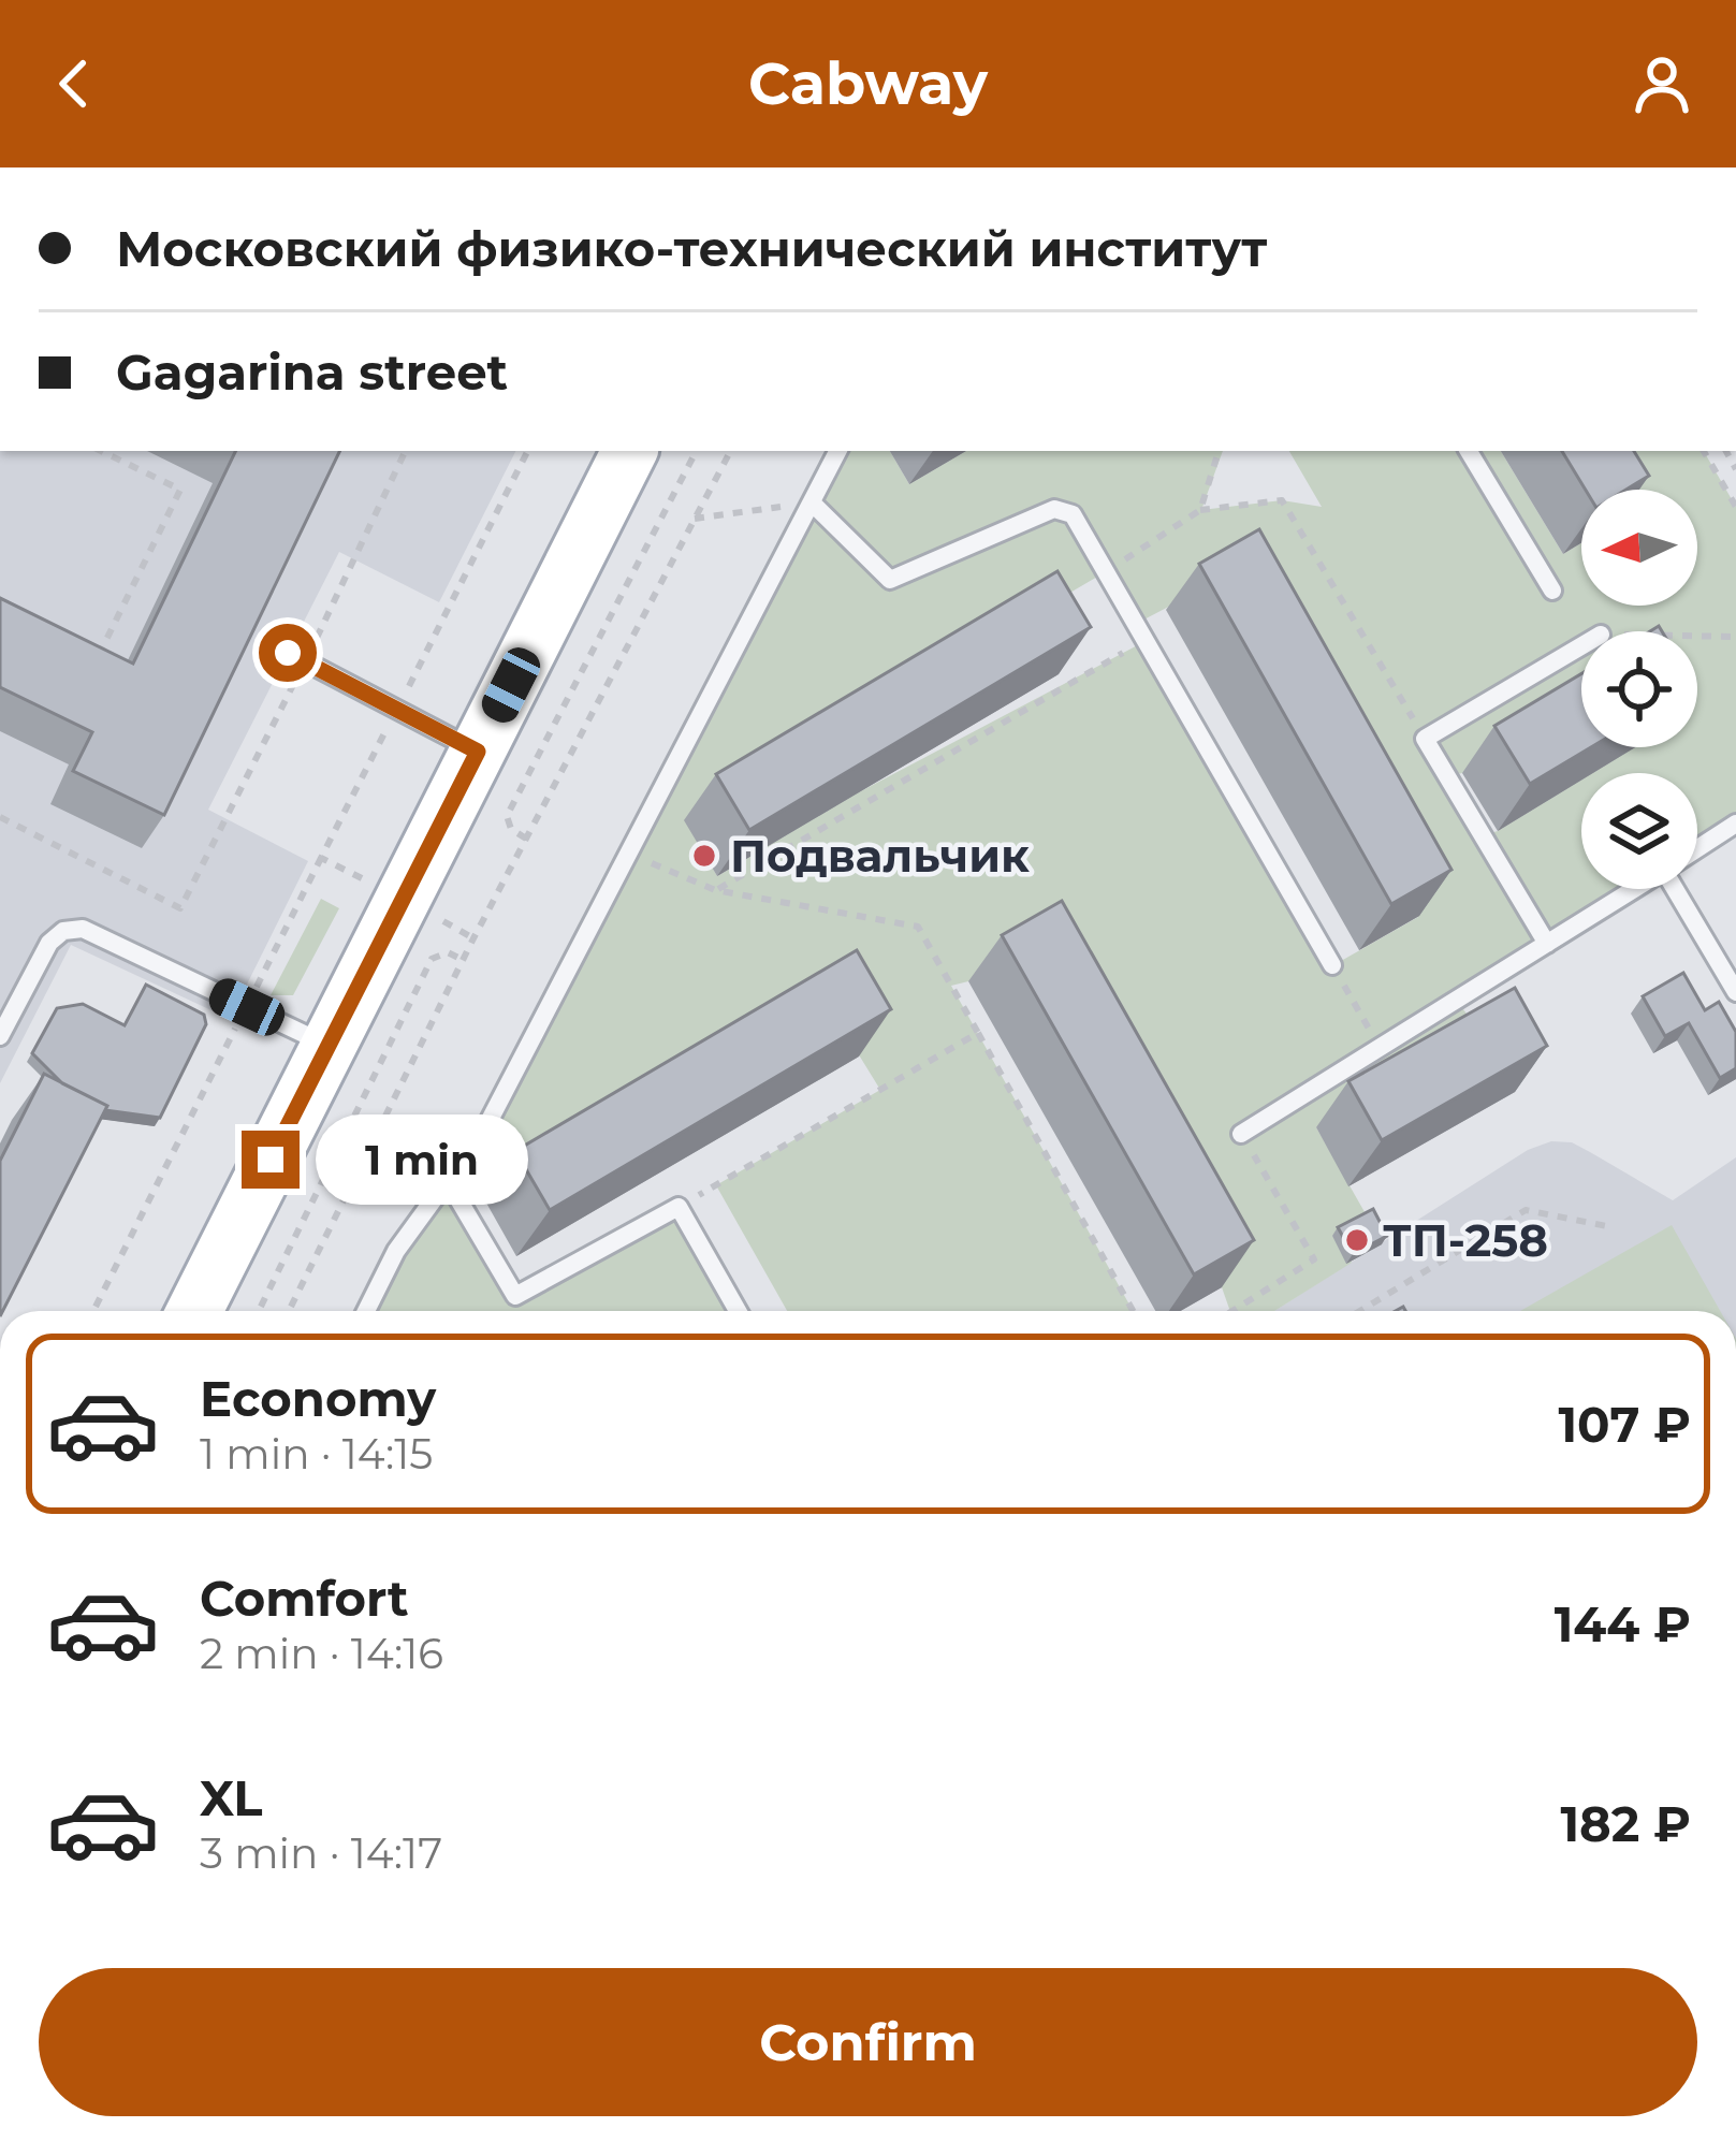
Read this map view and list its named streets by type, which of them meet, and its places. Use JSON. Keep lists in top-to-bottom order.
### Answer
{
  "places": ["Подвальчик", "ТП-258"],
  "north": "left",
  "page": {
    "header": "Cabway",
    "banner": ["Московский физико-технический институт", "Gagarina street"],
    "bubble": "1 min",
    "list": [
      {
        "name": "Economy",
        "note": "1 min · 14:15",
        "value": "107 ₽"
      },
      {
        "name": "Comfort",
        "note": "2 min · 14:16",
        "value": "144 ₽"
      },
      {
        "name": "XL",
        "note": "3 min · 14:17",
        "value": "182 ₽"
      }
    ],
    "buttons": "Confirm"
  }
}
